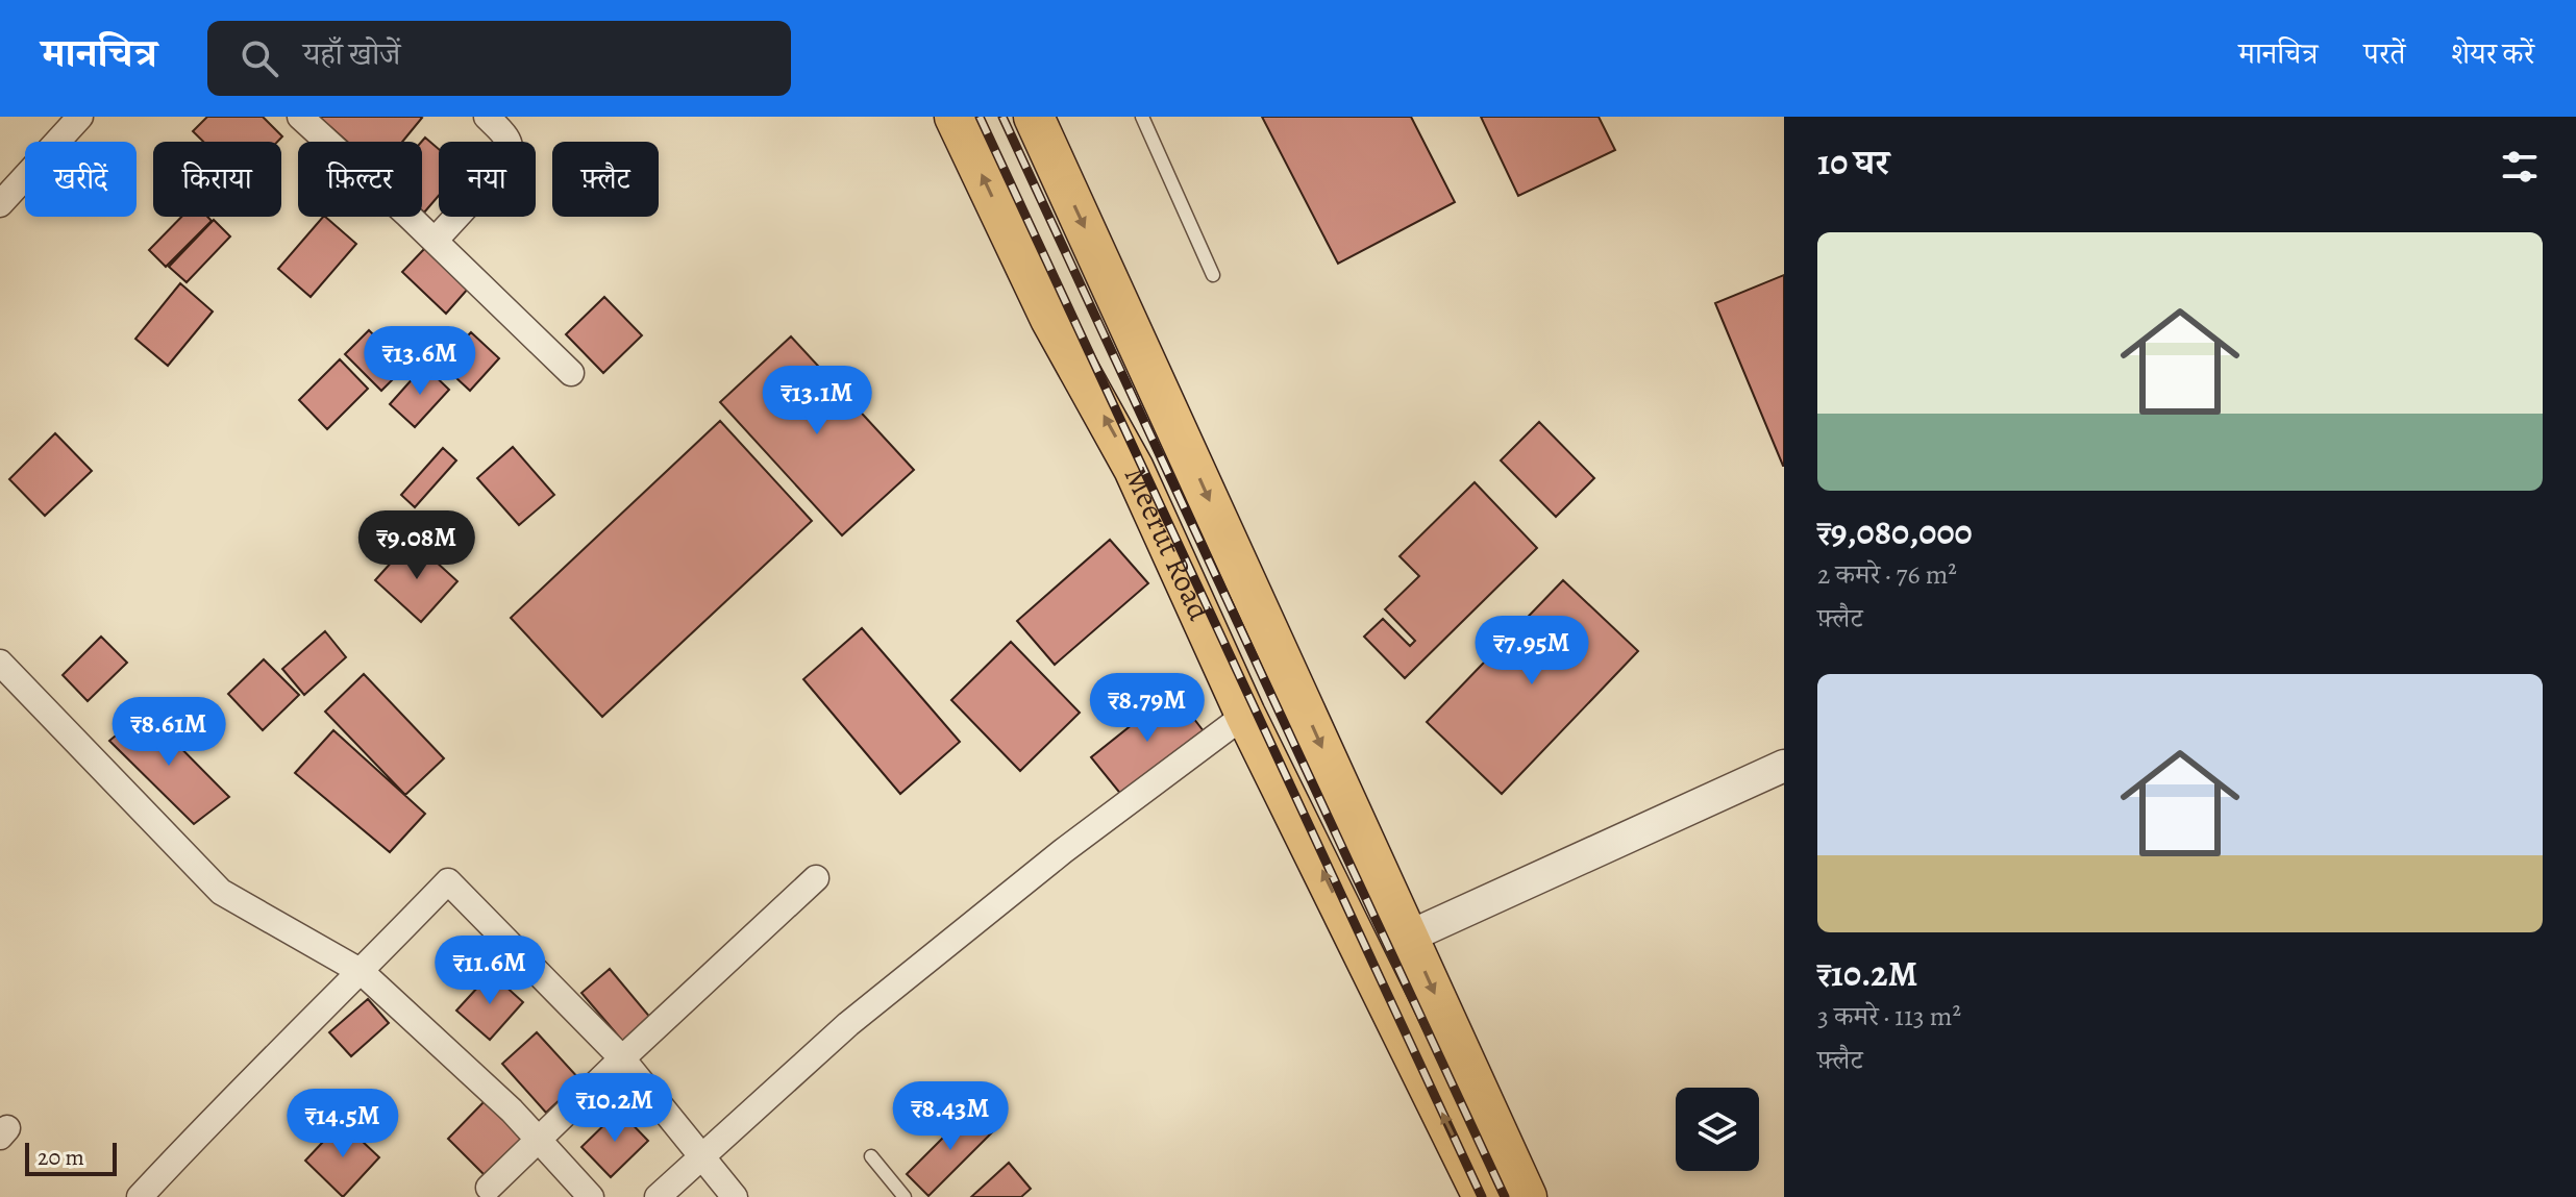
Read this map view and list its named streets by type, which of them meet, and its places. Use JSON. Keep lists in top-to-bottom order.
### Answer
{
  "streets": {
    "main road": ["Meerut Road"]
  },
  "scale_bar": "20 m",
  "page": {
    "header": "मानचित्र",
    "search": "यहाँ खोजें",
    "nav": ["मानचित्र", "परतें", "शेयर करें"],
    "heading": "10 घर",
    "chip": [
      "खरीदें",
      "किराया",
      "फ़िल्टर",
      "नया",
      "फ़्लैट"
    ],
    "list": [
      {
        "name": "₹9,080,000",
        "note": "2 कमरे · 76 m² · फ़्लैट"
      },
      {
        "name": "₹10.2M",
        "note": "3 कमरे · 113 m² · फ़्लैट"
      }
    ],
    "price": [
      "₹13.6M",
      "₹13.1M",
      "₹9.08M",
      "₹7.95M",
      "₹8.79M",
      "₹8.61M",
      "₹11.6M",
      "₹10.2M",
      "₹8.43M",
      "₹14.5M"
    ],
    "scale": "20 m"
  }
}
